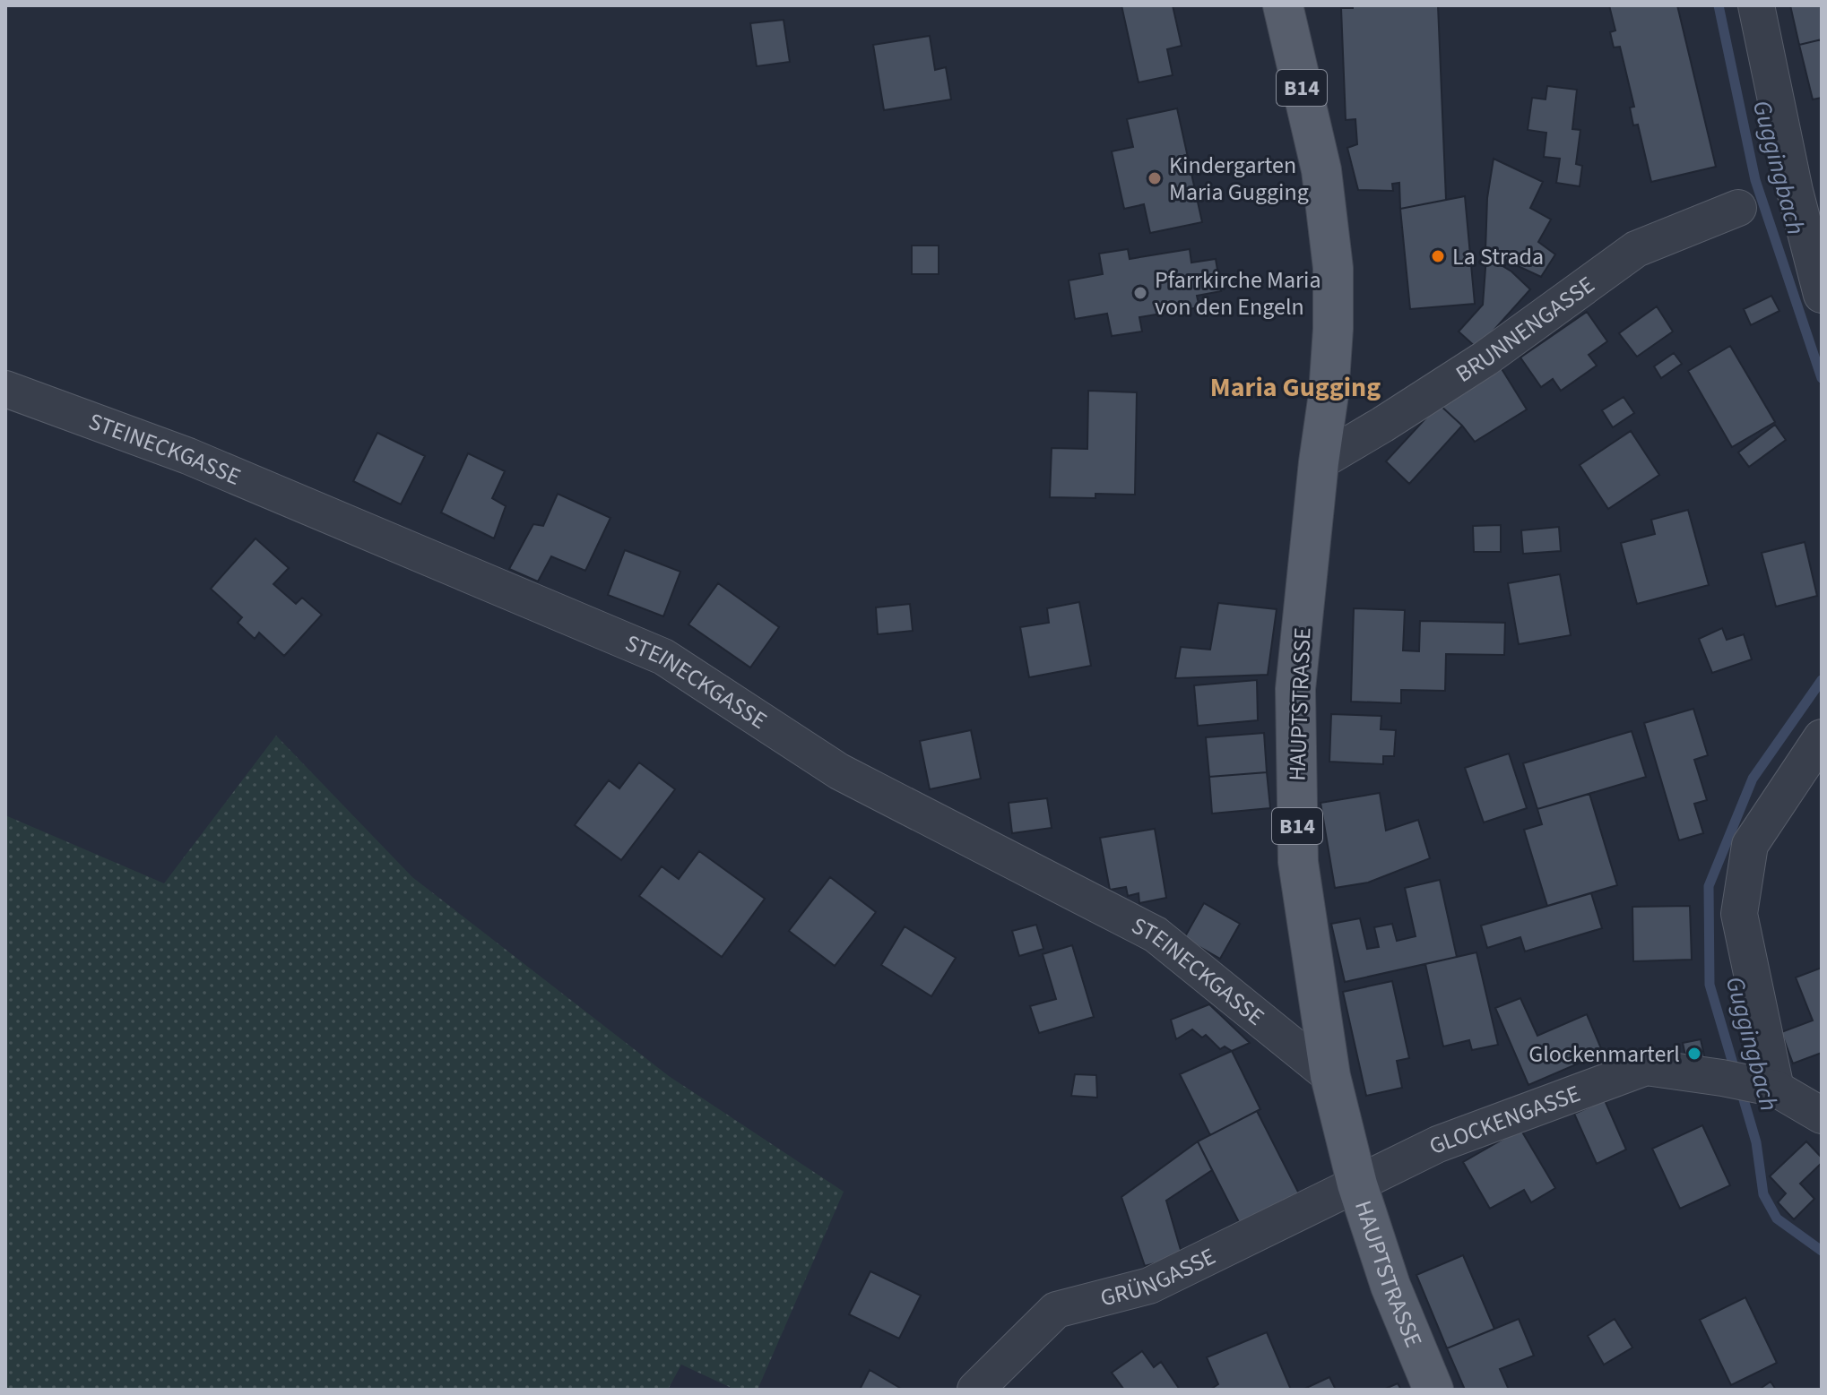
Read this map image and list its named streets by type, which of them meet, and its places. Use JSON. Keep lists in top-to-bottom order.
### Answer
{
  "streets": {
    "main road": ["B14", "HAUPTSTRASSE"],
    "street": [
      "BRUNNENGASSE",
      "STEINECKGASSE",
      "GLOCKENGASSE",
      "GRÜNGASSE"
    ]
  },
  "crossings": [
    ["BRUNNENGASSE", "HAUPTSTRASSE"],
    ["STEINECKGASSE", "HAUPTSTRASSE"],
    ["HAUPTSTRASSE", "GLOCKENGASSE"],
    ["HAUPTSTRASSE", "GRÜNGASSE"],
    ["GLOCKENGASSE", "GRÜNGASSE"]
  ],
  "districts": ["Maria Gugging"],
  "water": ["Guggingbach"],
  "places": [
    "Kindergarten Maria Gugging",
    "La Strada",
    "Pfarrkirche Maria von den Engeln",
    "Glockenmarterl"
  ]
}
